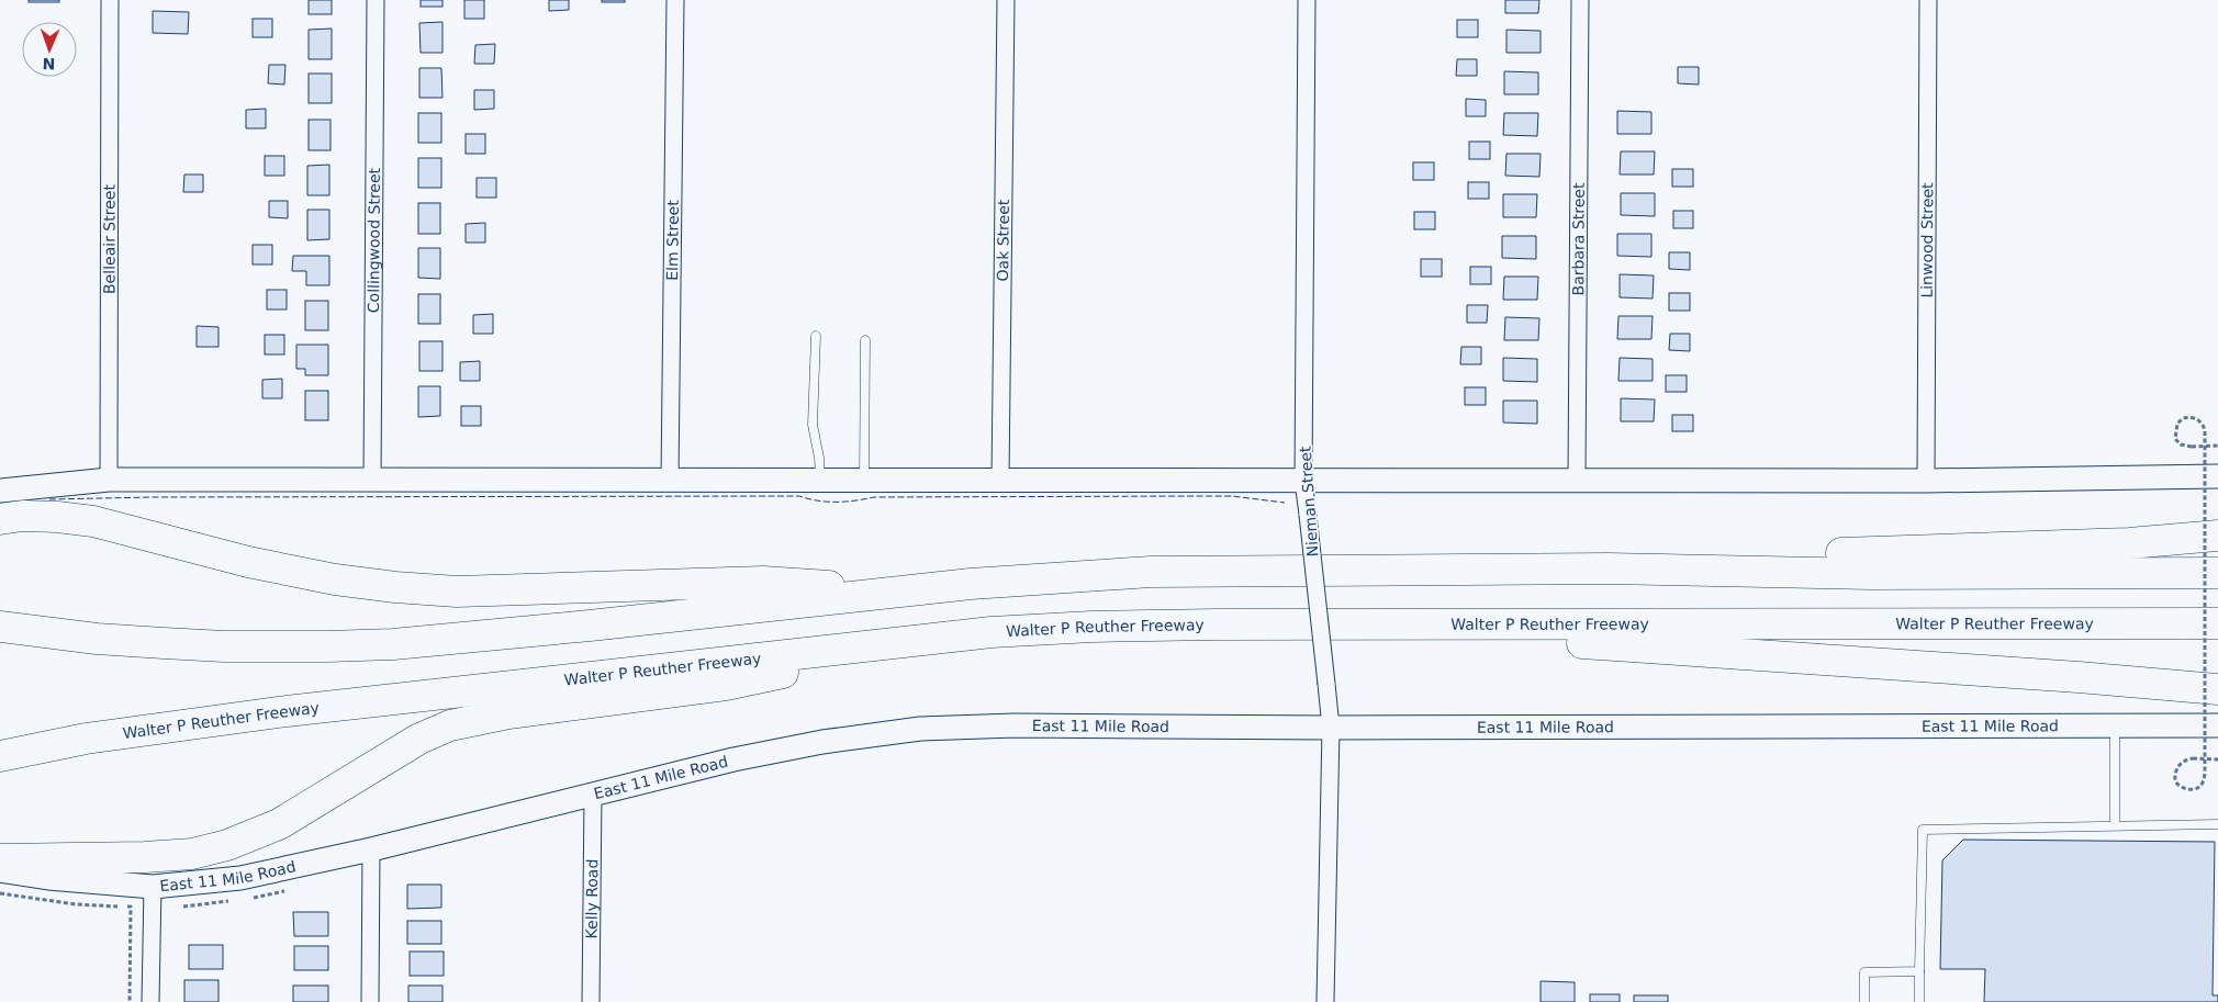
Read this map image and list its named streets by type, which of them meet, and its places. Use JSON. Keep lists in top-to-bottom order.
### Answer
{
  "streets": {
    "highway": ["Walter P Reuther Freeway"],
    "main road": ["East 11 Mile Road"],
    "street": [
      "Belleair Street",
      "Collingwood Street",
      "Elm Street",
      "Oak Street",
      "Barbara Street",
      "Linwood Street",
      "Nieman Street",
      "Kelly Road"
    ]
  },
  "crossings": [
    ["Nieman Street", "East 11 Mile Road"],
    ["East 11 Mile Road", "Kelly Road"]
  ],
  "north": "bottom"
}
